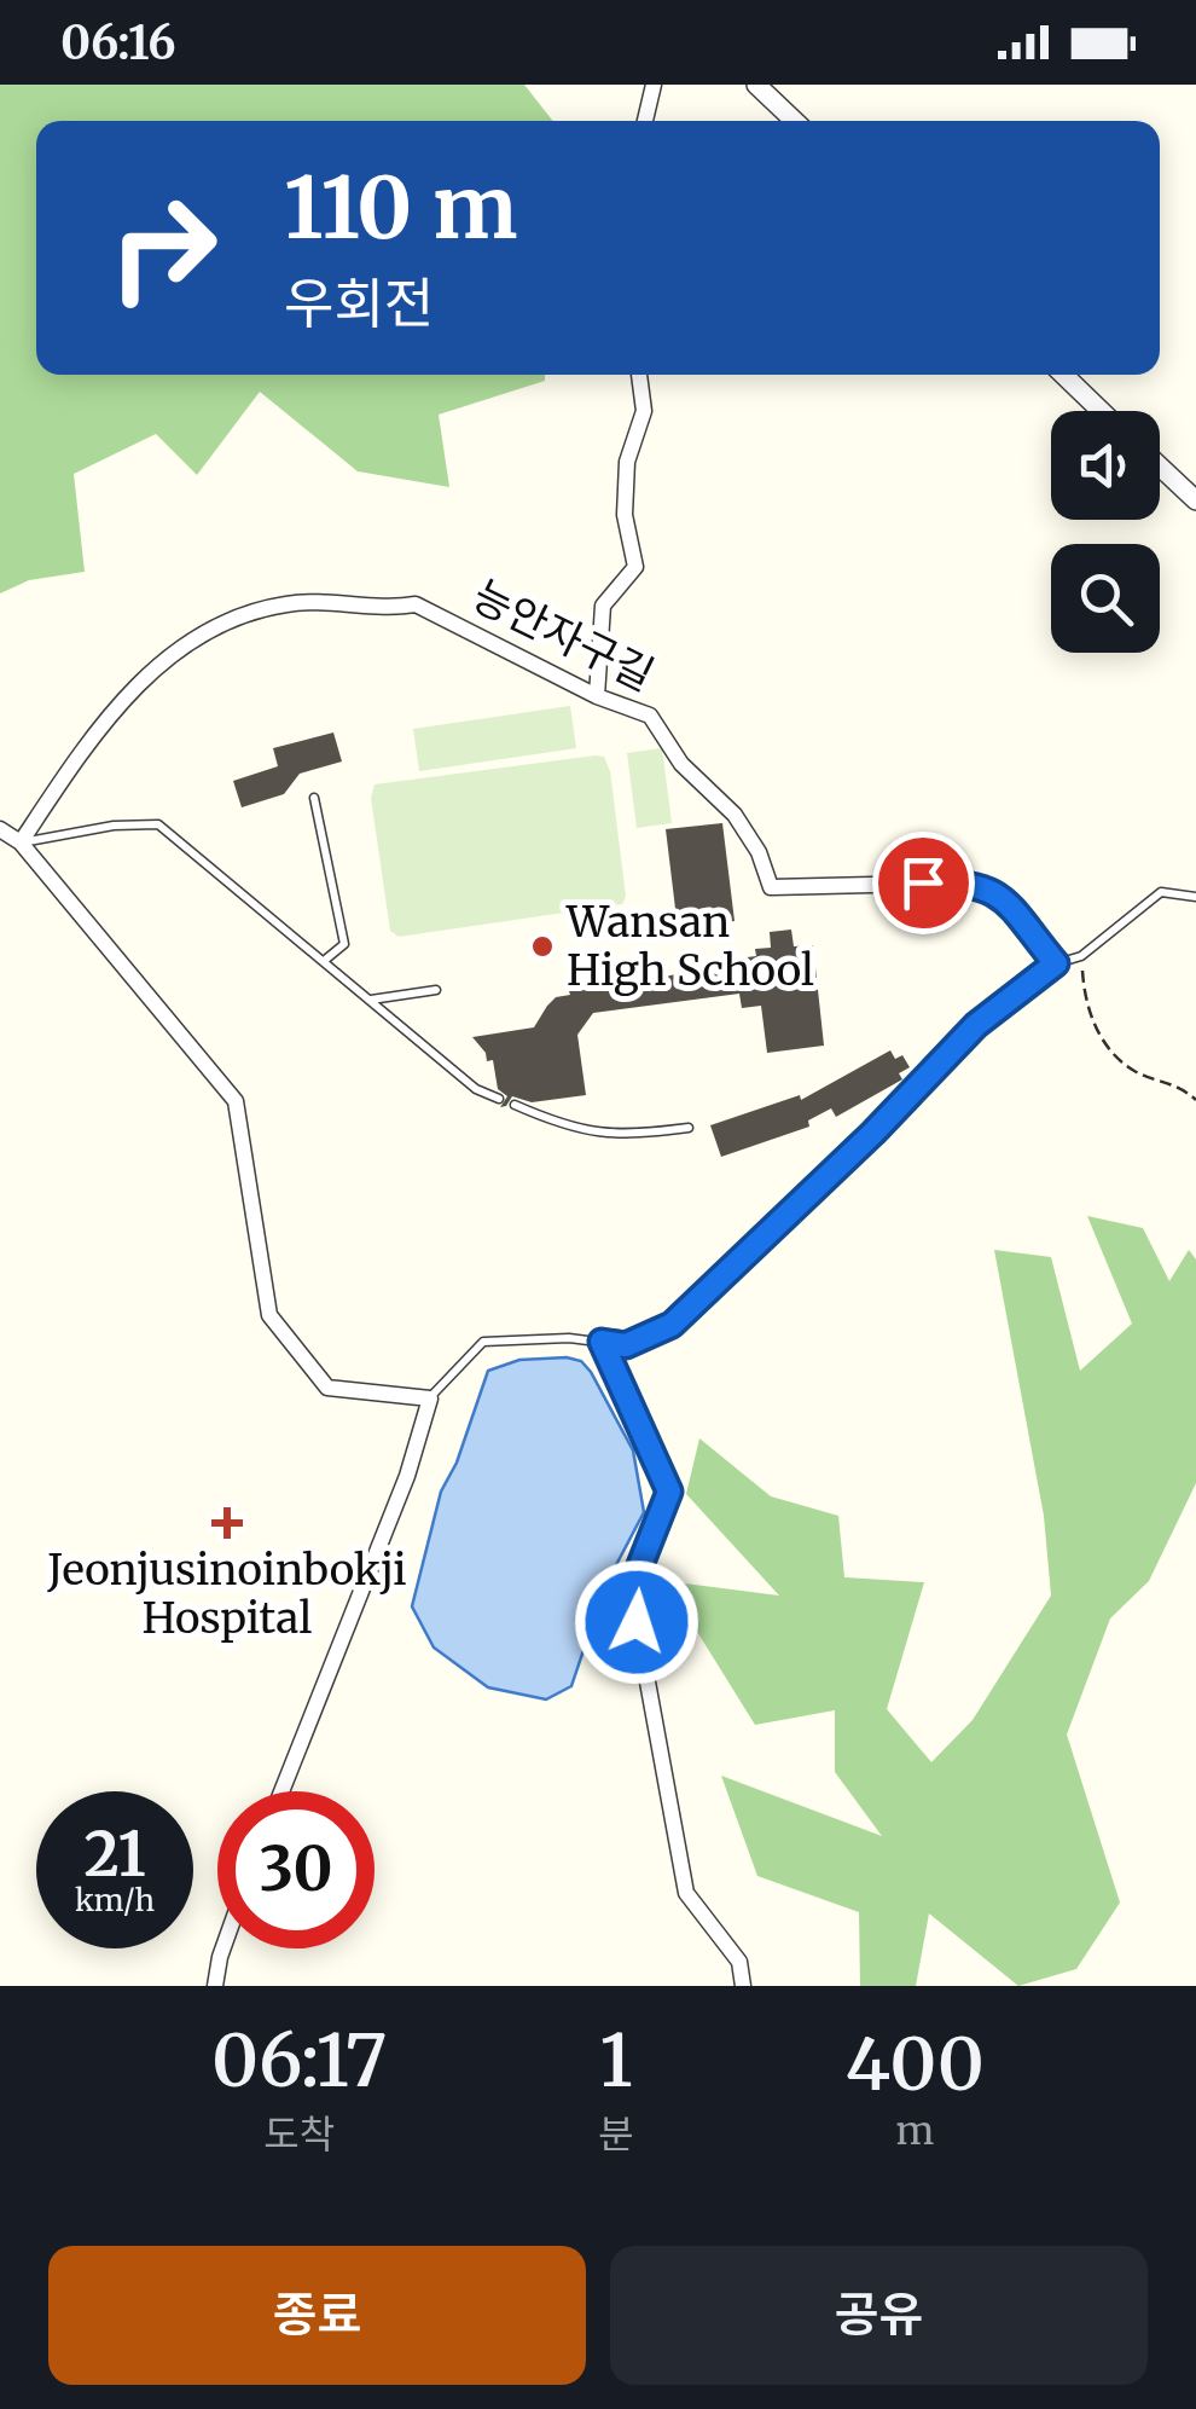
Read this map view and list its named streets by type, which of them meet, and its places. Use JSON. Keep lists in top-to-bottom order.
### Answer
{
  "streets": {
    "street": ["능안자구길"]
  },
  "places": {
    "other": ["Wansan High School"],
    "health": ["Jeonjusinoinbokji Hospital"]
  },
  "page": {
    "status": "06:16",
    "turn": ["110 m", "우회전"],
    "speed": "21 km/h",
    "limit": "30",
    "eta": [
      "06:17",
      "도착",
      "1",
      "분",
      "400",
      "m"
    ],
    "buttons": ["종료", "공유"]
  }
}
